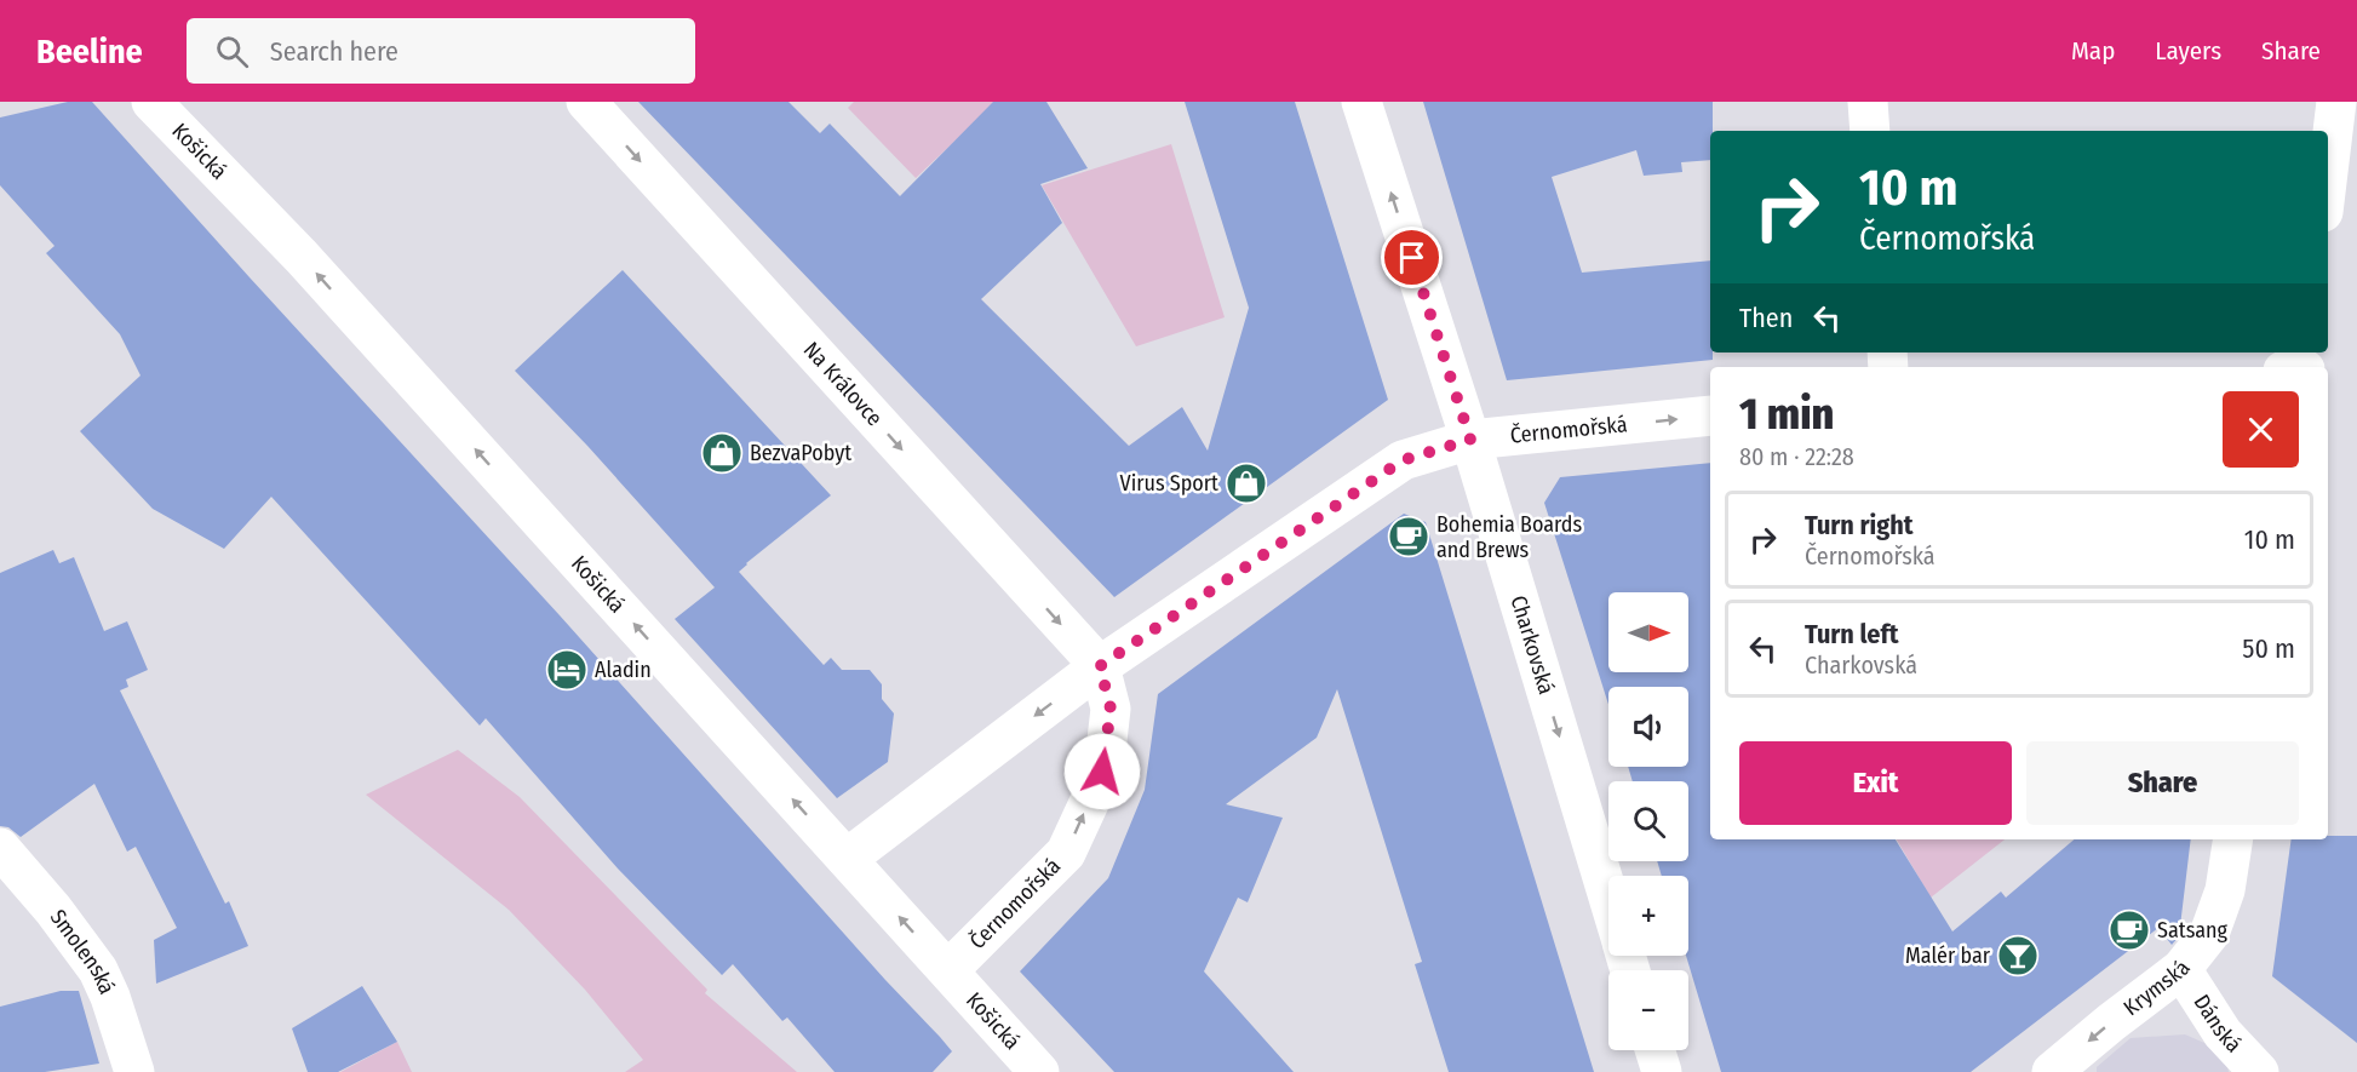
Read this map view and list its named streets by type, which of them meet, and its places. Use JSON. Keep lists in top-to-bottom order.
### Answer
{
  "streets": {
    "street": [
      "Košická",
      "Na Královce",
      "Černomořská",
      "Charkovská",
      "Smolenská",
      "Krymská",
      "Dánská"
    ]
  },
  "crossings": [
    ["Košická", "Černomořská"],
    ["Na Královce", "Černomořská"],
    ["Černomořská", "Charkovská"],
    ["Krymská", "Dánská"]
  ],
  "one_way": ["Košická", "Na Královce", "Krymská"],
  "places": {
    "shop": ["BezvaPobyt", "Virus Sport"],
    "cafe": ["Bohemia Boards and Brews", "Satsang"],
    "hotel": ["Aladin"],
    "bar": ["Malér bar"]
  },
  "north": "right",
  "page": {
    "header": "Beeline",
    "search": "Search here",
    "nav": ["Map", "Layers", "Share"],
    "turn": ["10 m", "Černomořská"],
    "then": "Then",
    "heading": ["1 min", "80 m · 22:28"],
    "list": [
      {
        "name": "Turn right",
        "note": "Černomořská",
        "value": "10 m"
      },
      {
        "name": "Turn left",
        "note": "Charkovská",
        "value": "50 m"
      }
    ],
    "map_buttons": ["+", "−"],
    "buttons": ["Exit", "Share"]
  }
}
